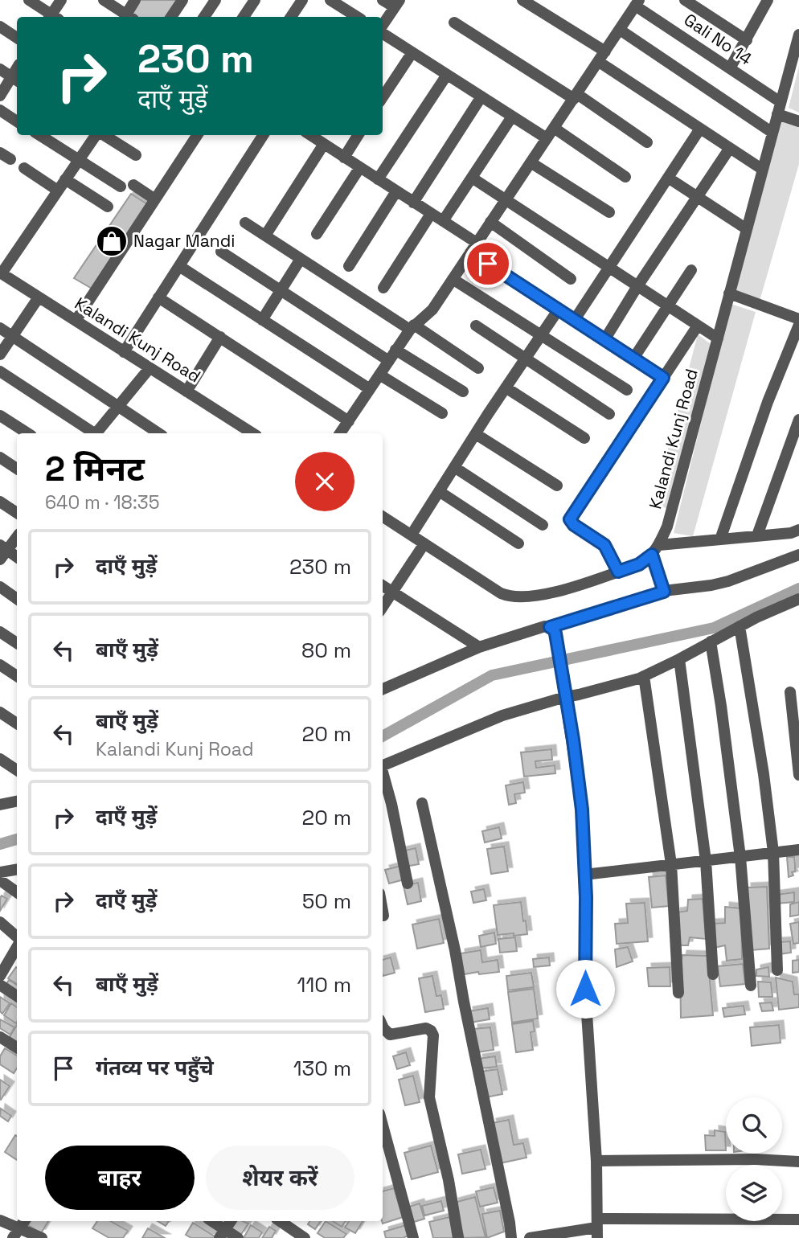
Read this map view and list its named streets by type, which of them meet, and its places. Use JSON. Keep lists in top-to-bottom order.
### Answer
{
  "streets": {
    "street": ["Gali No 14", "Kalandi Kunj Road"]
  },
  "crossings": [
    ["Gali No 14", "Kalandi Kunj Road"]
  ],
  "places": {
    "shop": ["Nagar Mandi"]
  },
  "page": {
    "turn": ["230 m", "दाएँ मुड़ें"],
    "heading": ["2 मिनट", "640 m · 18:35"],
    "list": [
      {
        "name": "दाएँ मुड़ें",
        "value": "230 m"
      },
      {
        "name": "बाएँ मुड़ें",
        "value": "80 m"
      },
      {
        "name": "बाएँ मुड़ें",
        "note": "Kalandi Kunj Road",
        "value": "20 m"
      },
      {
        "name": "दाएँ मुड़ें",
        "value": "20 m"
      },
      {
        "name": "दाएँ मुड़ें",
        "value": "50 m"
      },
      {
        "name": "बाएँ मुड़ें",
        "value": "110 m"
      },
      {
        "name": "गंतव्य पर पहुँचे",
        "value": "130 m"
      }
    ],
    "buttons": ["बाहर", "शेयर करें"]
  }
}
